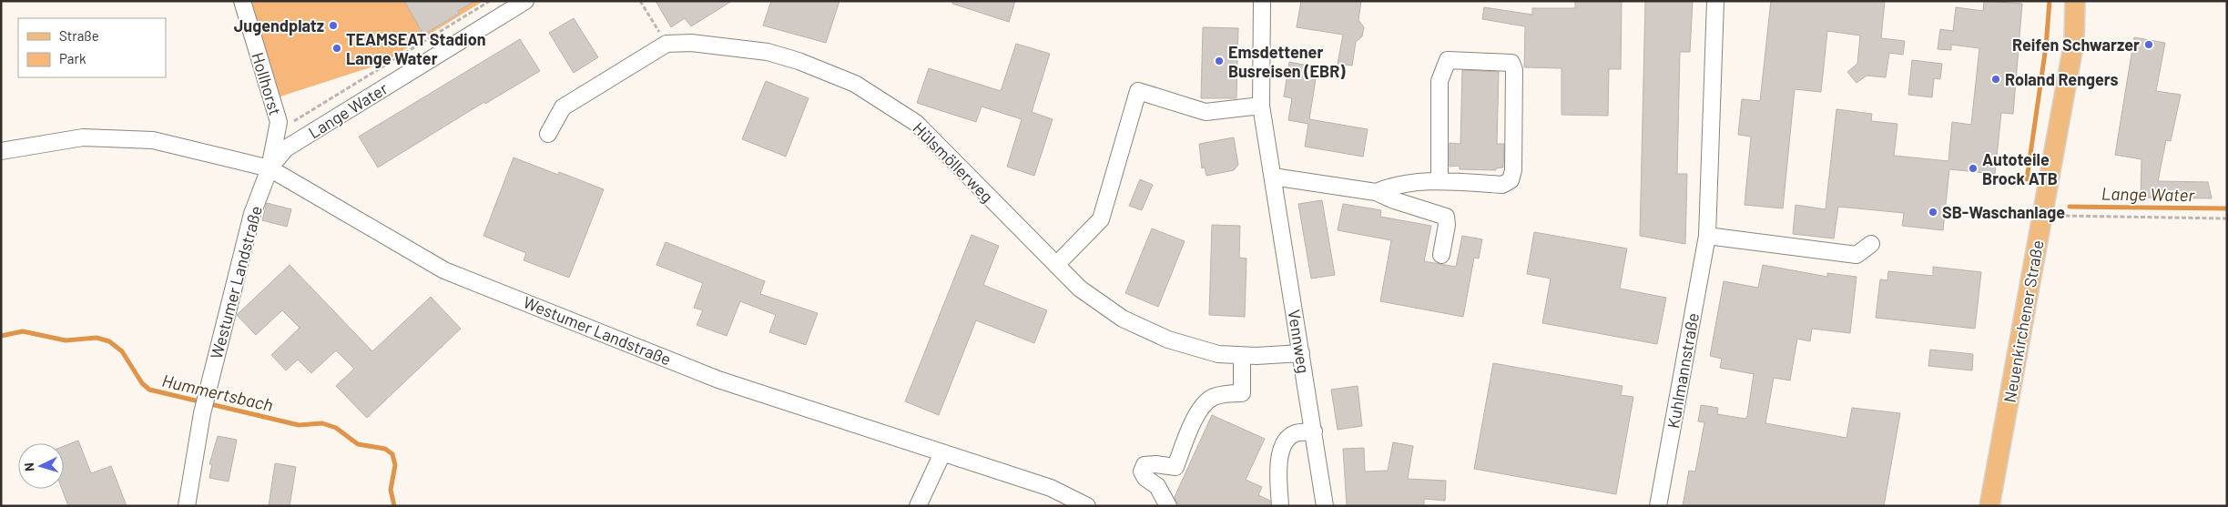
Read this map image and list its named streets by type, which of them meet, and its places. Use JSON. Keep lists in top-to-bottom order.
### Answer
{
  "streets": {
    "main road": ["Neuenkirchener Straße"],
    "street": [
      "Hollhorst",
      "Lange Water",
      "Hülsmöllerweg",
      "Westumer Landstraße",
      "Vennweg",
      "Kuhlmannstraße"
    ]
  },
  "crossings": [
    ["Hollhorst", "Lange Water"],
    ["Hollhorst", "Westumer Landstraße"],
    ["Lange Water", "Westumer Landstraße"],
    ["Hülsmöllerweg", "Vennweg"]
  ],
  "water": ["Lange Water", "Hummertsbach"],
  "places": [
    "Jugendplatz",
    "Reifen Schwarzer",
    "TEAMSEAT Stadion Lange Water",
    "Emsdettener Busreisen (EBR)",
    "Roland Rengers",
    "Autoteile Brock ATB",
    "SB-Waschanlage"
  ],
  "legend": ["Straße", "Park"],
  "north": "left"
}
